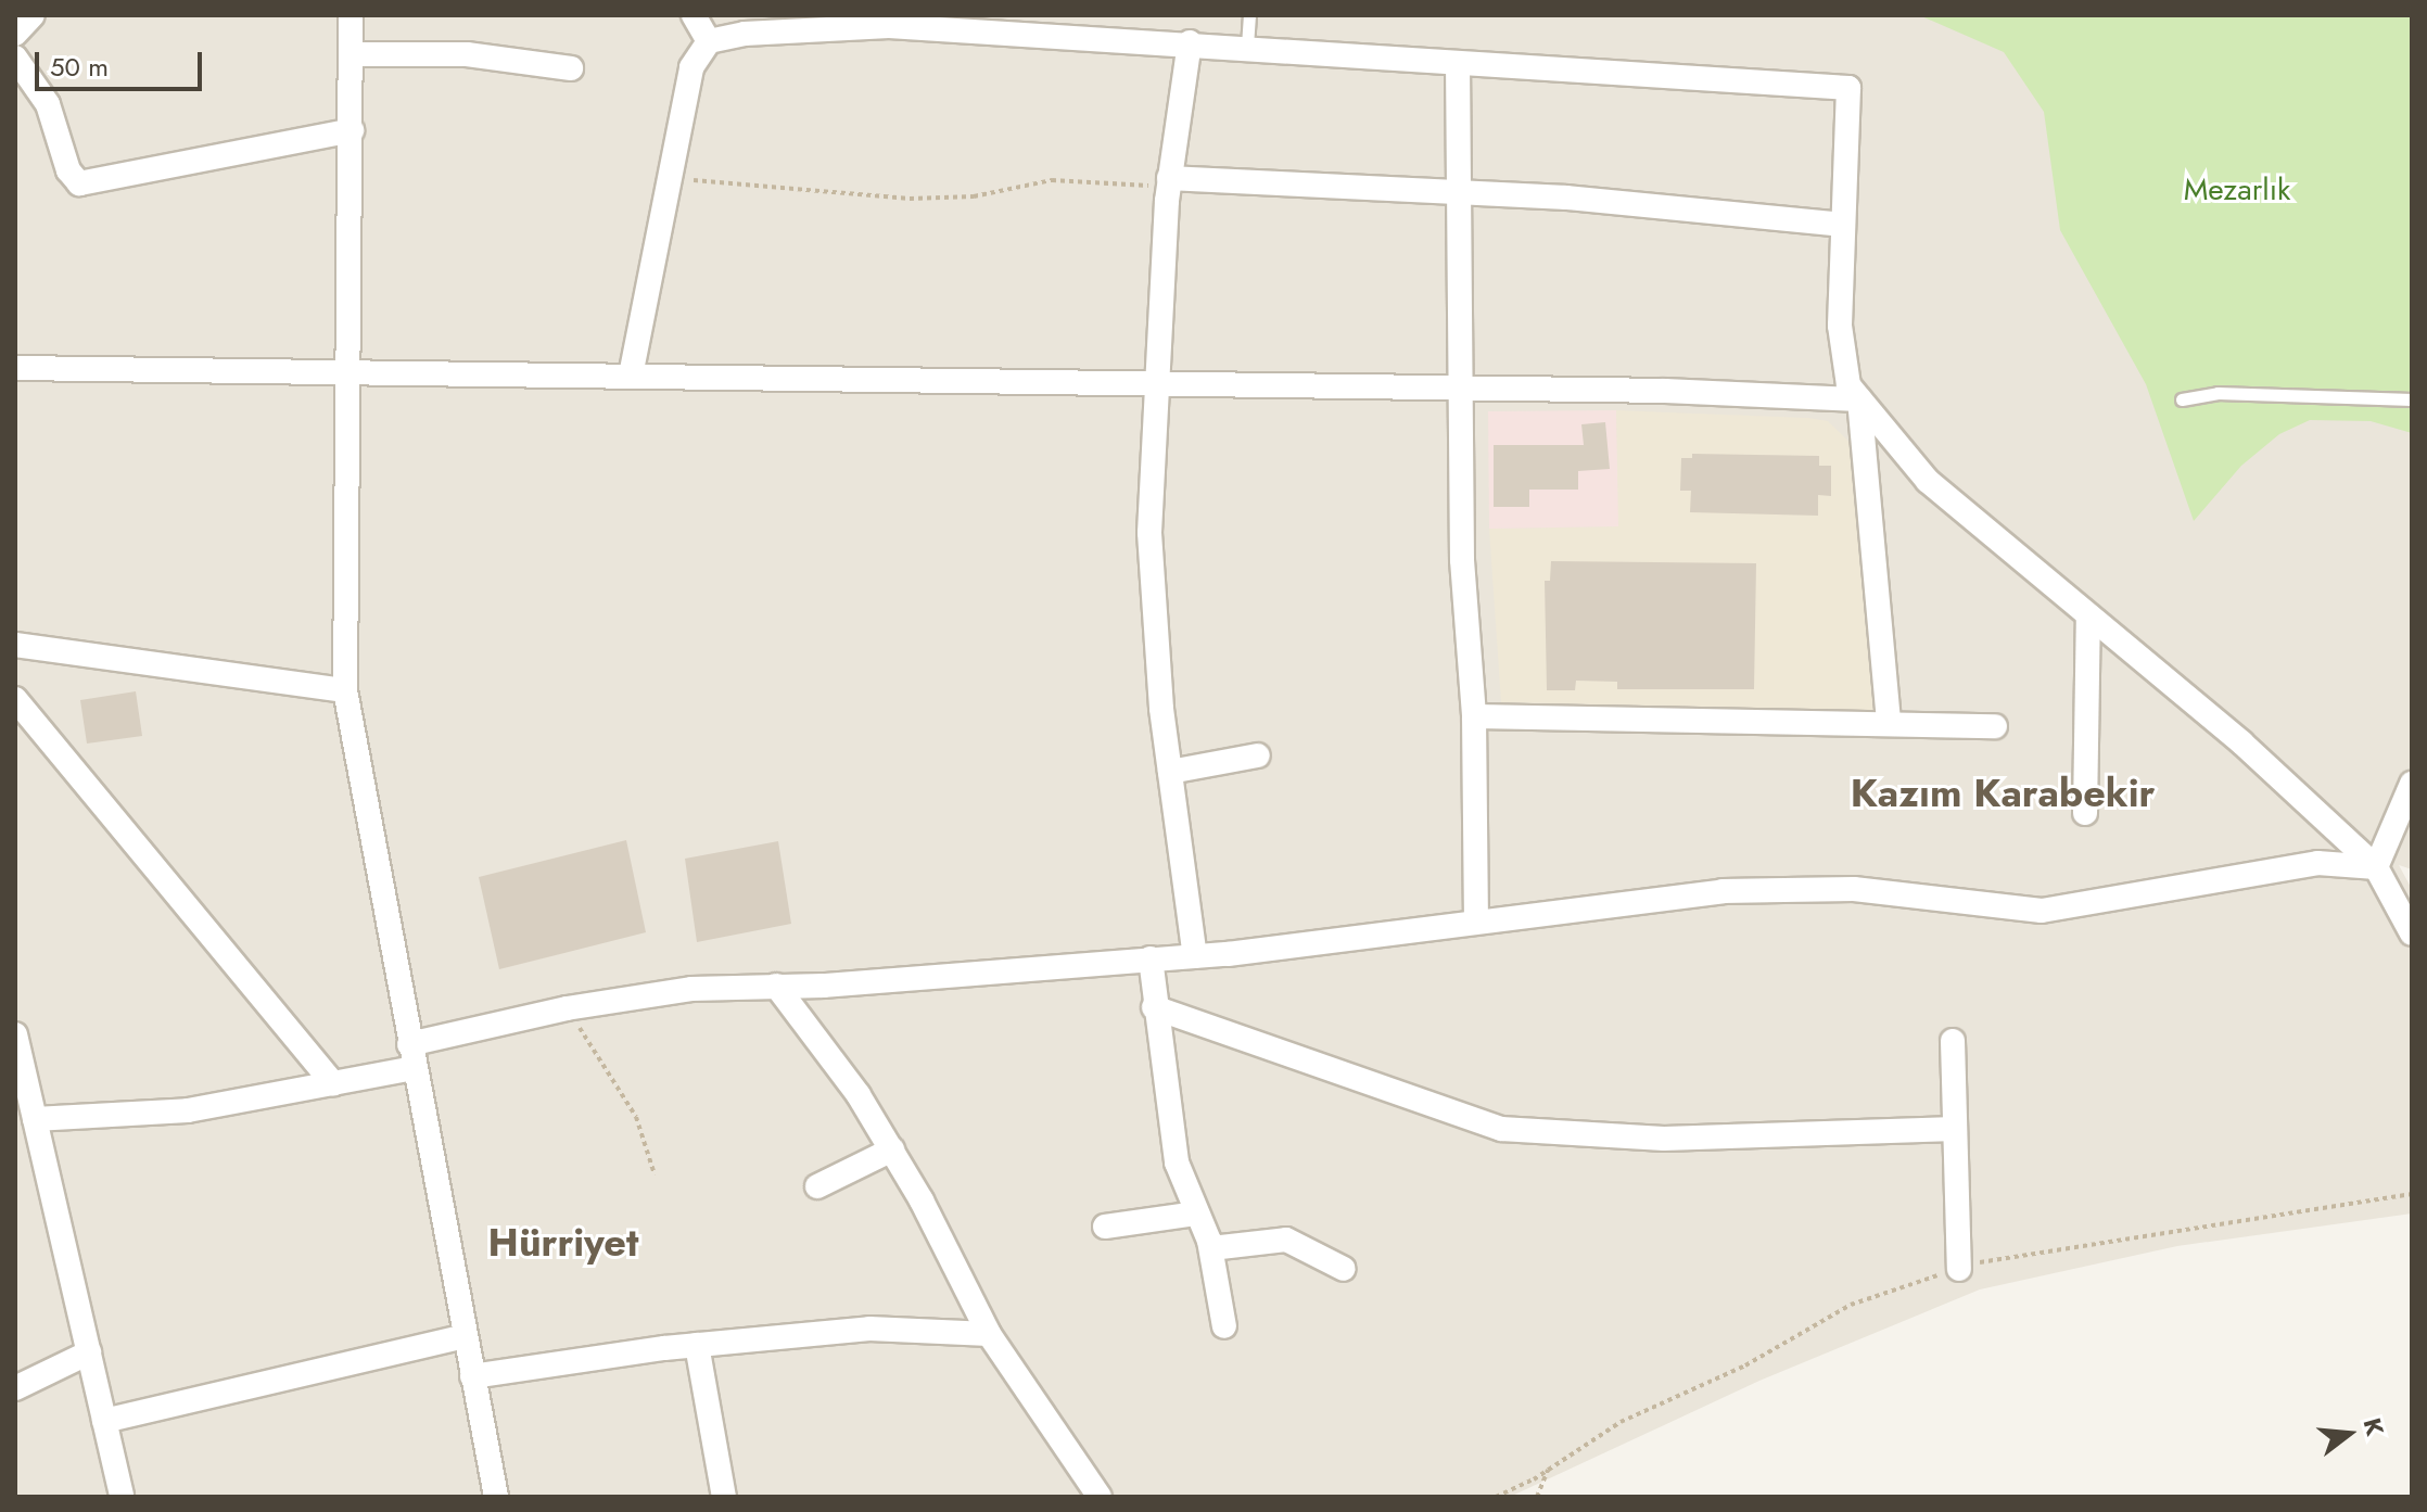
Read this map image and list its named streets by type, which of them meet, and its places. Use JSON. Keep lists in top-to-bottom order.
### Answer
{
  "districts": ["Kazım Karabekir", "Hürriyet"],
  "parks": ["Mezarlık"],
  "scale_bar": "50 m",
  "north": "right"
}
